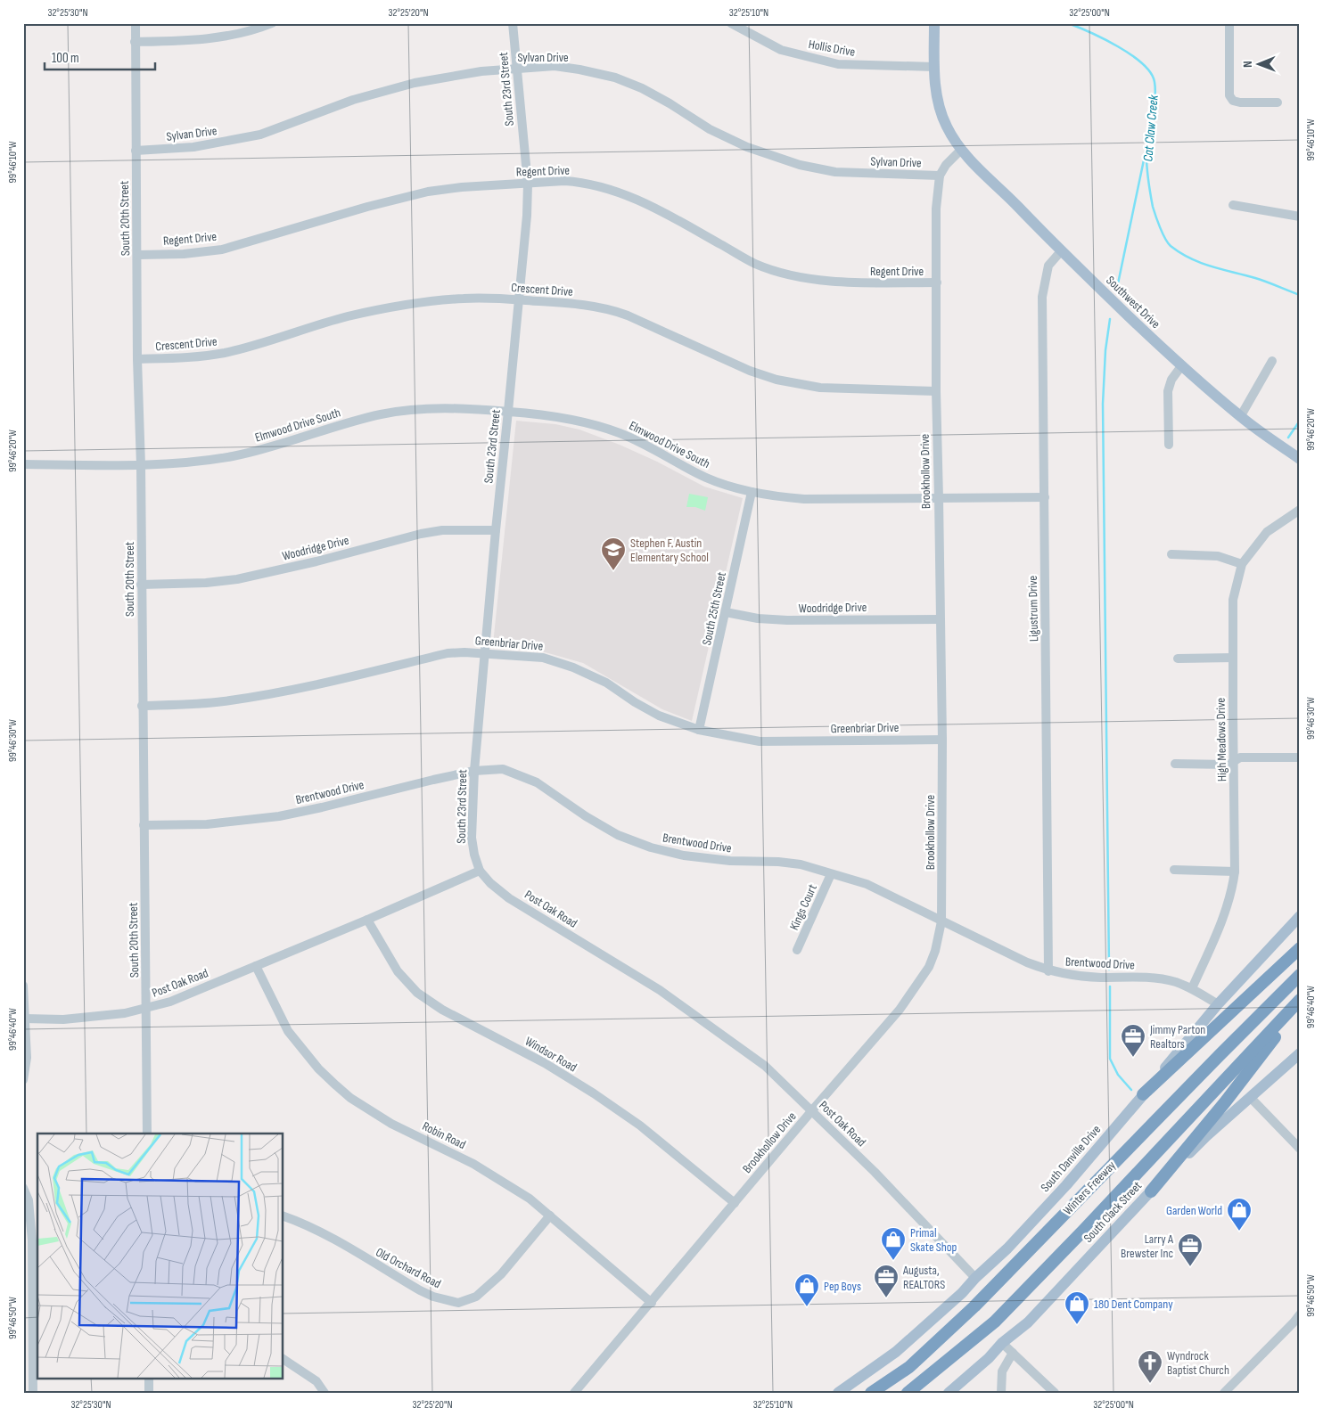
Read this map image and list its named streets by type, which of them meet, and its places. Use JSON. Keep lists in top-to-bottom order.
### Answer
{
  "streets": {
    "highway": ["Winters Freeway"],
    "main road": ["Southwest Drive", "South Danville Drive", "South Clack Street"],
    "street": [
      "Hollis Drive",
      "Sylvan Drive",
      "South 23rd Street",
      "Regent Drive",
      "South 20th Street",
      "Crescent Drive",
      "Elmwood Drive South",
      "Brookhollow Drive",
      "Woodridge Drive",
      "South 25th Street",
      "Ligustrum Drive",
      "Greenbriar Drive",
      "High Meadows Drive",
      "Brentwood Drive",
      "Kings Court",
      "Post Oak Road",
      "Windsor Road",
      "Robin Road",
      "Old Orchard Road"
    ]
  },
  "crossings": [
    ["Hollis Drive", "Southwest Drive"],
    ["Sylvan Drive", "South 23rd Street"],
    ["Sylvan Drive", "South 20th Street"],
    ["Sylvan Drive", "Brookhollow Drive"],
    ["South 23rd Street", "Regent Drive"],
    ["South 23rd Street", "Crescent Drive"],
    ["South 23rd Street", "Elmwood Drive South"],
    ["South 23rd Street", "Woodridge Drive"],
    ["South 23rd Street", "Greenbriar Drive"],
    ["South 23rd Street", "Brentwood Drive"],
    ["South 23rd Street", "Post Oak Road"],
    ["Regent Drive", "South 20th Street"],
    ["Regent Drive", "Brookhollow Drive"],
    ["South 20th Street", "Crescent Drive"],
    ["South 20th Street", "Elmwood Drive South"],
    ["South 20th Street", "Woodridge Drive"],
    ["South 20th Street", "Greenbriar Drive"],
    ["South 20th Street", "Brentwood Drive"],
    ["South 20th Street", "Post Oak Road"],
    ["Crescent Drive", "Brookhollow Drive"],
    ["Southwest Drive", "Ligustrum Drive"],
    ["Elmwood Drive South", "Brookhollow Drive"],
    ["Elmwood Drive South", "South 25th Street"],
    ["Elmwood Drive South", "Ligustrum Drive"],
    ["Brookhollow Drive", "Woodridge Drive"],
    ["Brookhollow Drive", "Greenbriar Drive"],
    ["Brookhollow Drive", "Brentwood Drive"],
    ["Brookhollow Drive", "Post Oak Road"],
    ["Brookhollow Drive", "Windsor Road"],
    ["Brookhollow Drive", "Robin Road"],
    ["Woodridge Drive", "South 25th Street"],
    ["South 25th Street", "Greenbriar Drive"],
    ["Ligustrum Drive", "Brentwood Drive"],
    ["High Meadows Drive", "Brentwood Drive"],
    ["Brentwood Drive", "Kings Court"],
    ["Brentwood Drive", "South Danville Drive"],
    ["Post Oak Road", "Windsor Road"],
    ["Post Oak Road", "Robin Road"],
    ["Post Oak Road", "South Danville Drive"],
    ["Robin Road", "Old Orchard Road"]
  ],
  "water": ["Cat Claw Creek"],
  "places": {
    "school or university": ["Stephen F. Austin Elementary School"],
    "office": ["Jimmy Parton Realtors", "Larry A Brewster Inc", "Augusta, REALTORS"],
    "shop": [
      "Garden World",
      "Primal Skate Shop",
      "Pep Boys",
      "180 Dent Company"
    ],
    "church": ["Wyndrock Baptist Church"]
  },
  "scale_bar": "100 m",
  "north": "left",
  "coordinates": [
    "32°25'30\"N",
    "32°25'20\"N",
    "32°25'10\"N",
    "32°25'00\"N",
    "99°46'10\"W",
    "99°46'20\"W",
    "99°46'30\"W",
    "99°46'40\"W",
    "99°46'50\"W"
  ]
}
